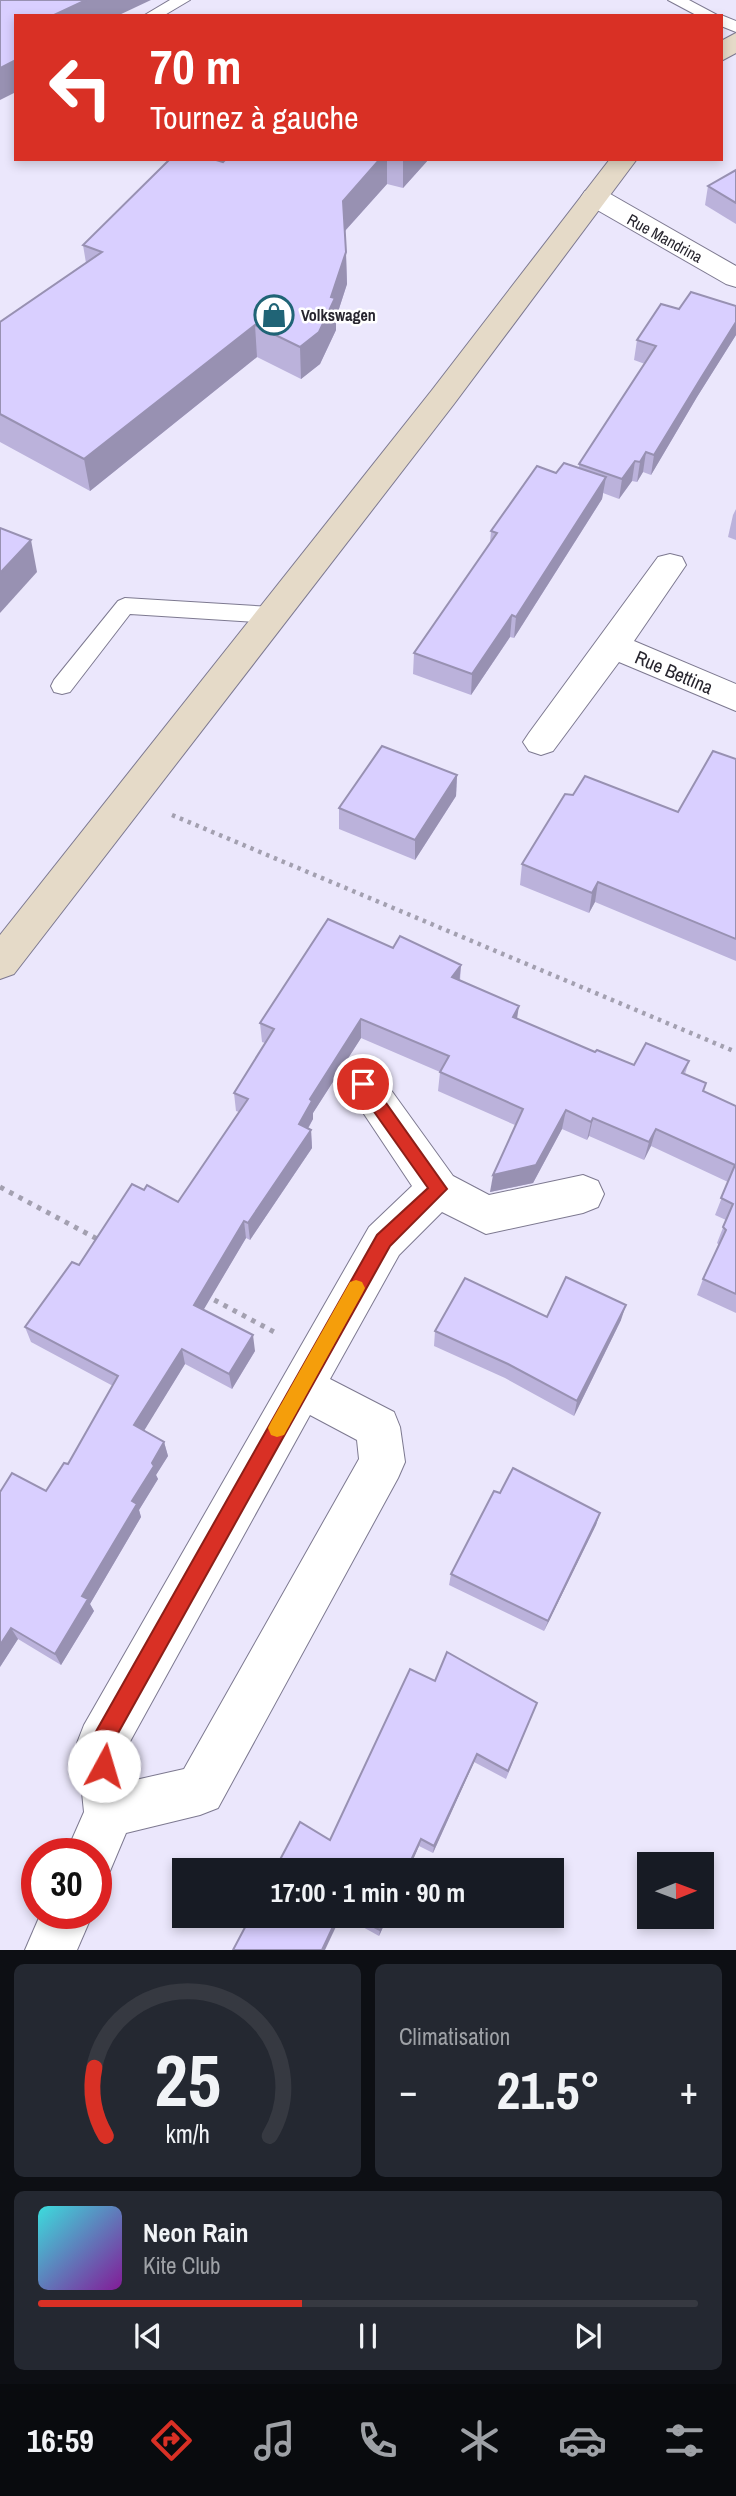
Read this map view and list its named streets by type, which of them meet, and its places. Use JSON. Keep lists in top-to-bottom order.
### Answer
{
  "streets": {
    "street": ["Rue Mandrina", "Rue Bettina"]
  },
  "places": {
    "shop": ["Volkswagen"]
  },
  "north": "right",
  "page": {
    "turn": ["70 m", "Tournez à gauche"],
    "limit": "30",
    "trip": "17:00 · 1 min · 90 m",
    "tile": "Climatisation",
    "heat": ["−", "21.5°", "+"],
    "song": ["Neon Rain", "Kite Club"],
    "tabs": "16:59",
    "gauge": ["25", "km/h"]
  }
}
